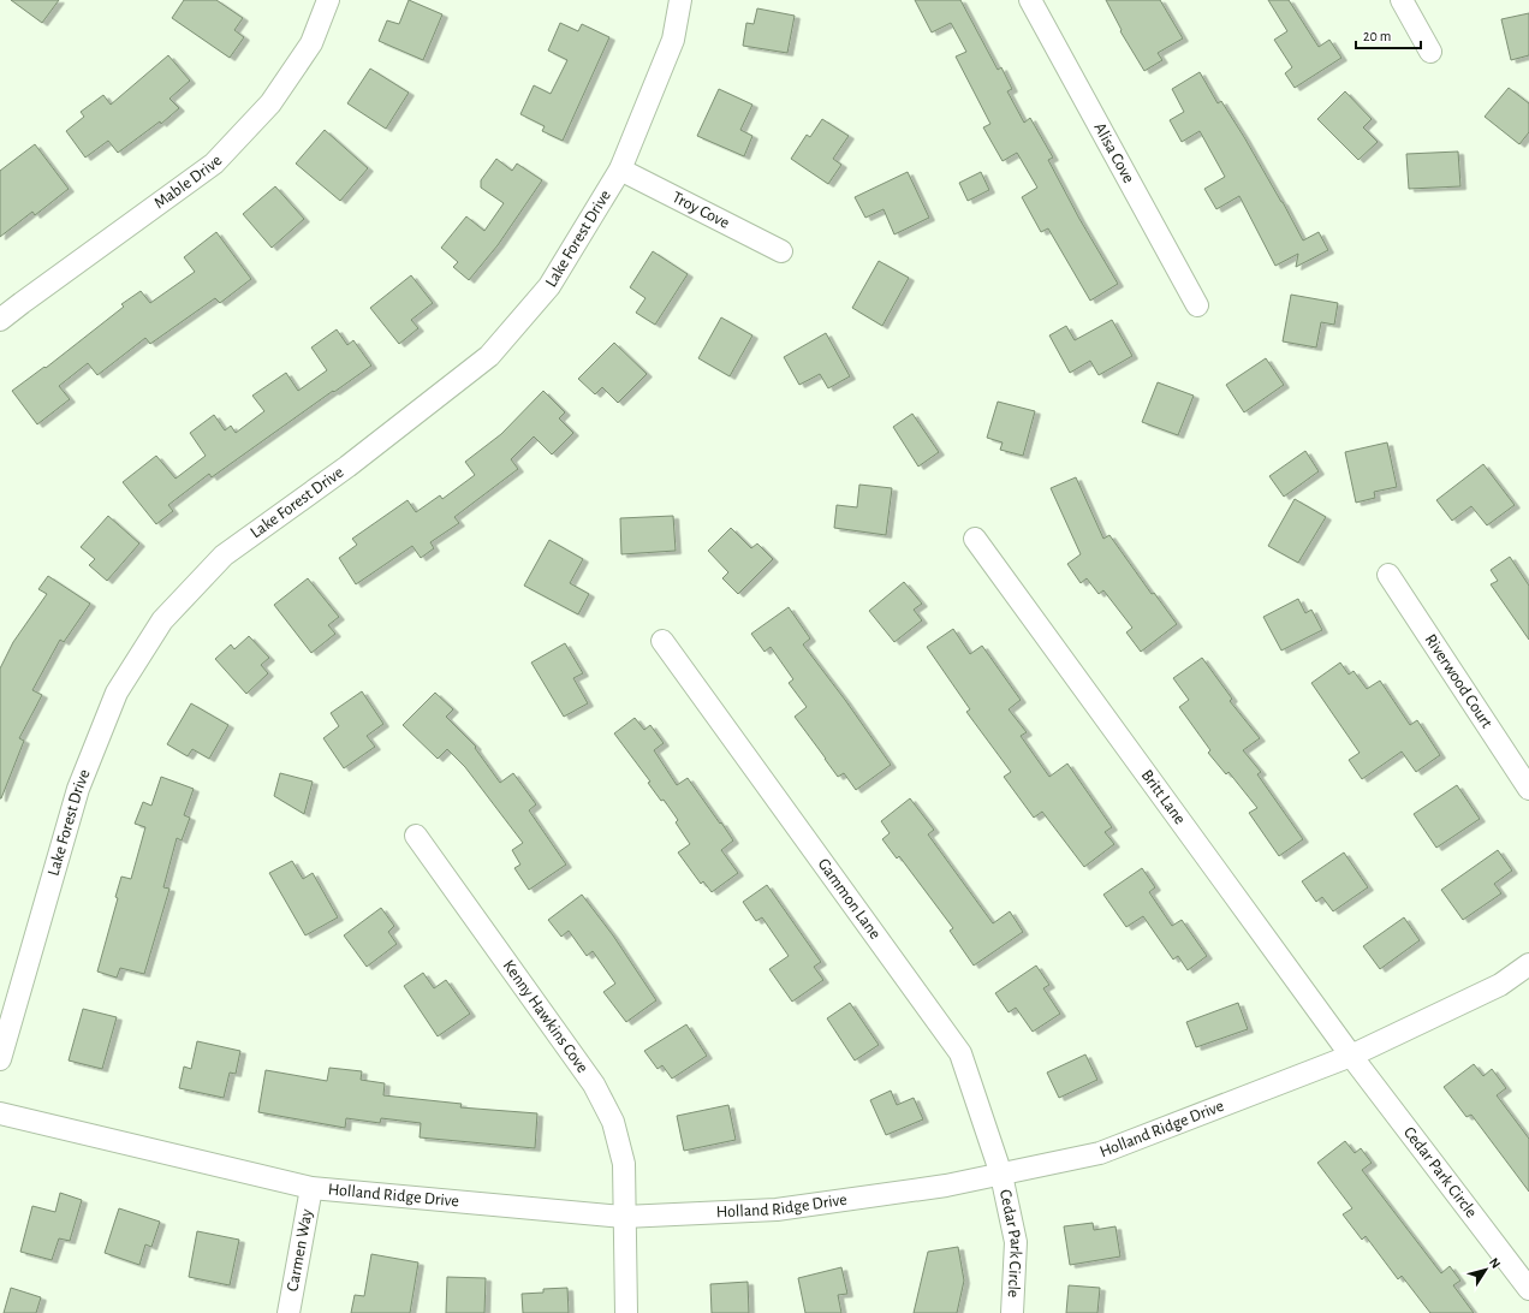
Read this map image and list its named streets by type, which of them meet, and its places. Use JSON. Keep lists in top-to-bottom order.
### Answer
{
  "streets": {
    "street": [
      "Alisa Cove",
      "Mable Drive",
      "Troy Cove",
      "Lake Forest Drive",
      "Riverwood Court",
      "Britt Lane",
      "Gammon Lane",
      "Kenny Hawkins Cove",
      "Holland Ridge Drive",
      "Cedar Park Circle",
      "Carmen Way"
    ]
  },
  "crossings": [
    ["Troy Cove", "Lake Forest Drive"],
    ["Britt Lane", "Holland Ridge Drive"],
    ["Britt Lane", "Cedar Park Circle"],
    ["Gammon Lane", "Holland Ridge Drive"],
    ["Gammon Lane", "Cedar Park Circle"],
    ["Kenny Hawkins Cove", "Holland Ridge Drive"],
    ["Holland Ridge Drive", "Cedar Park Circle"],
    ["Holland Ridge Drive", "Carmen Way"]
  ],
  "scale_bar": "20 m",
  "north": "top right"
}
